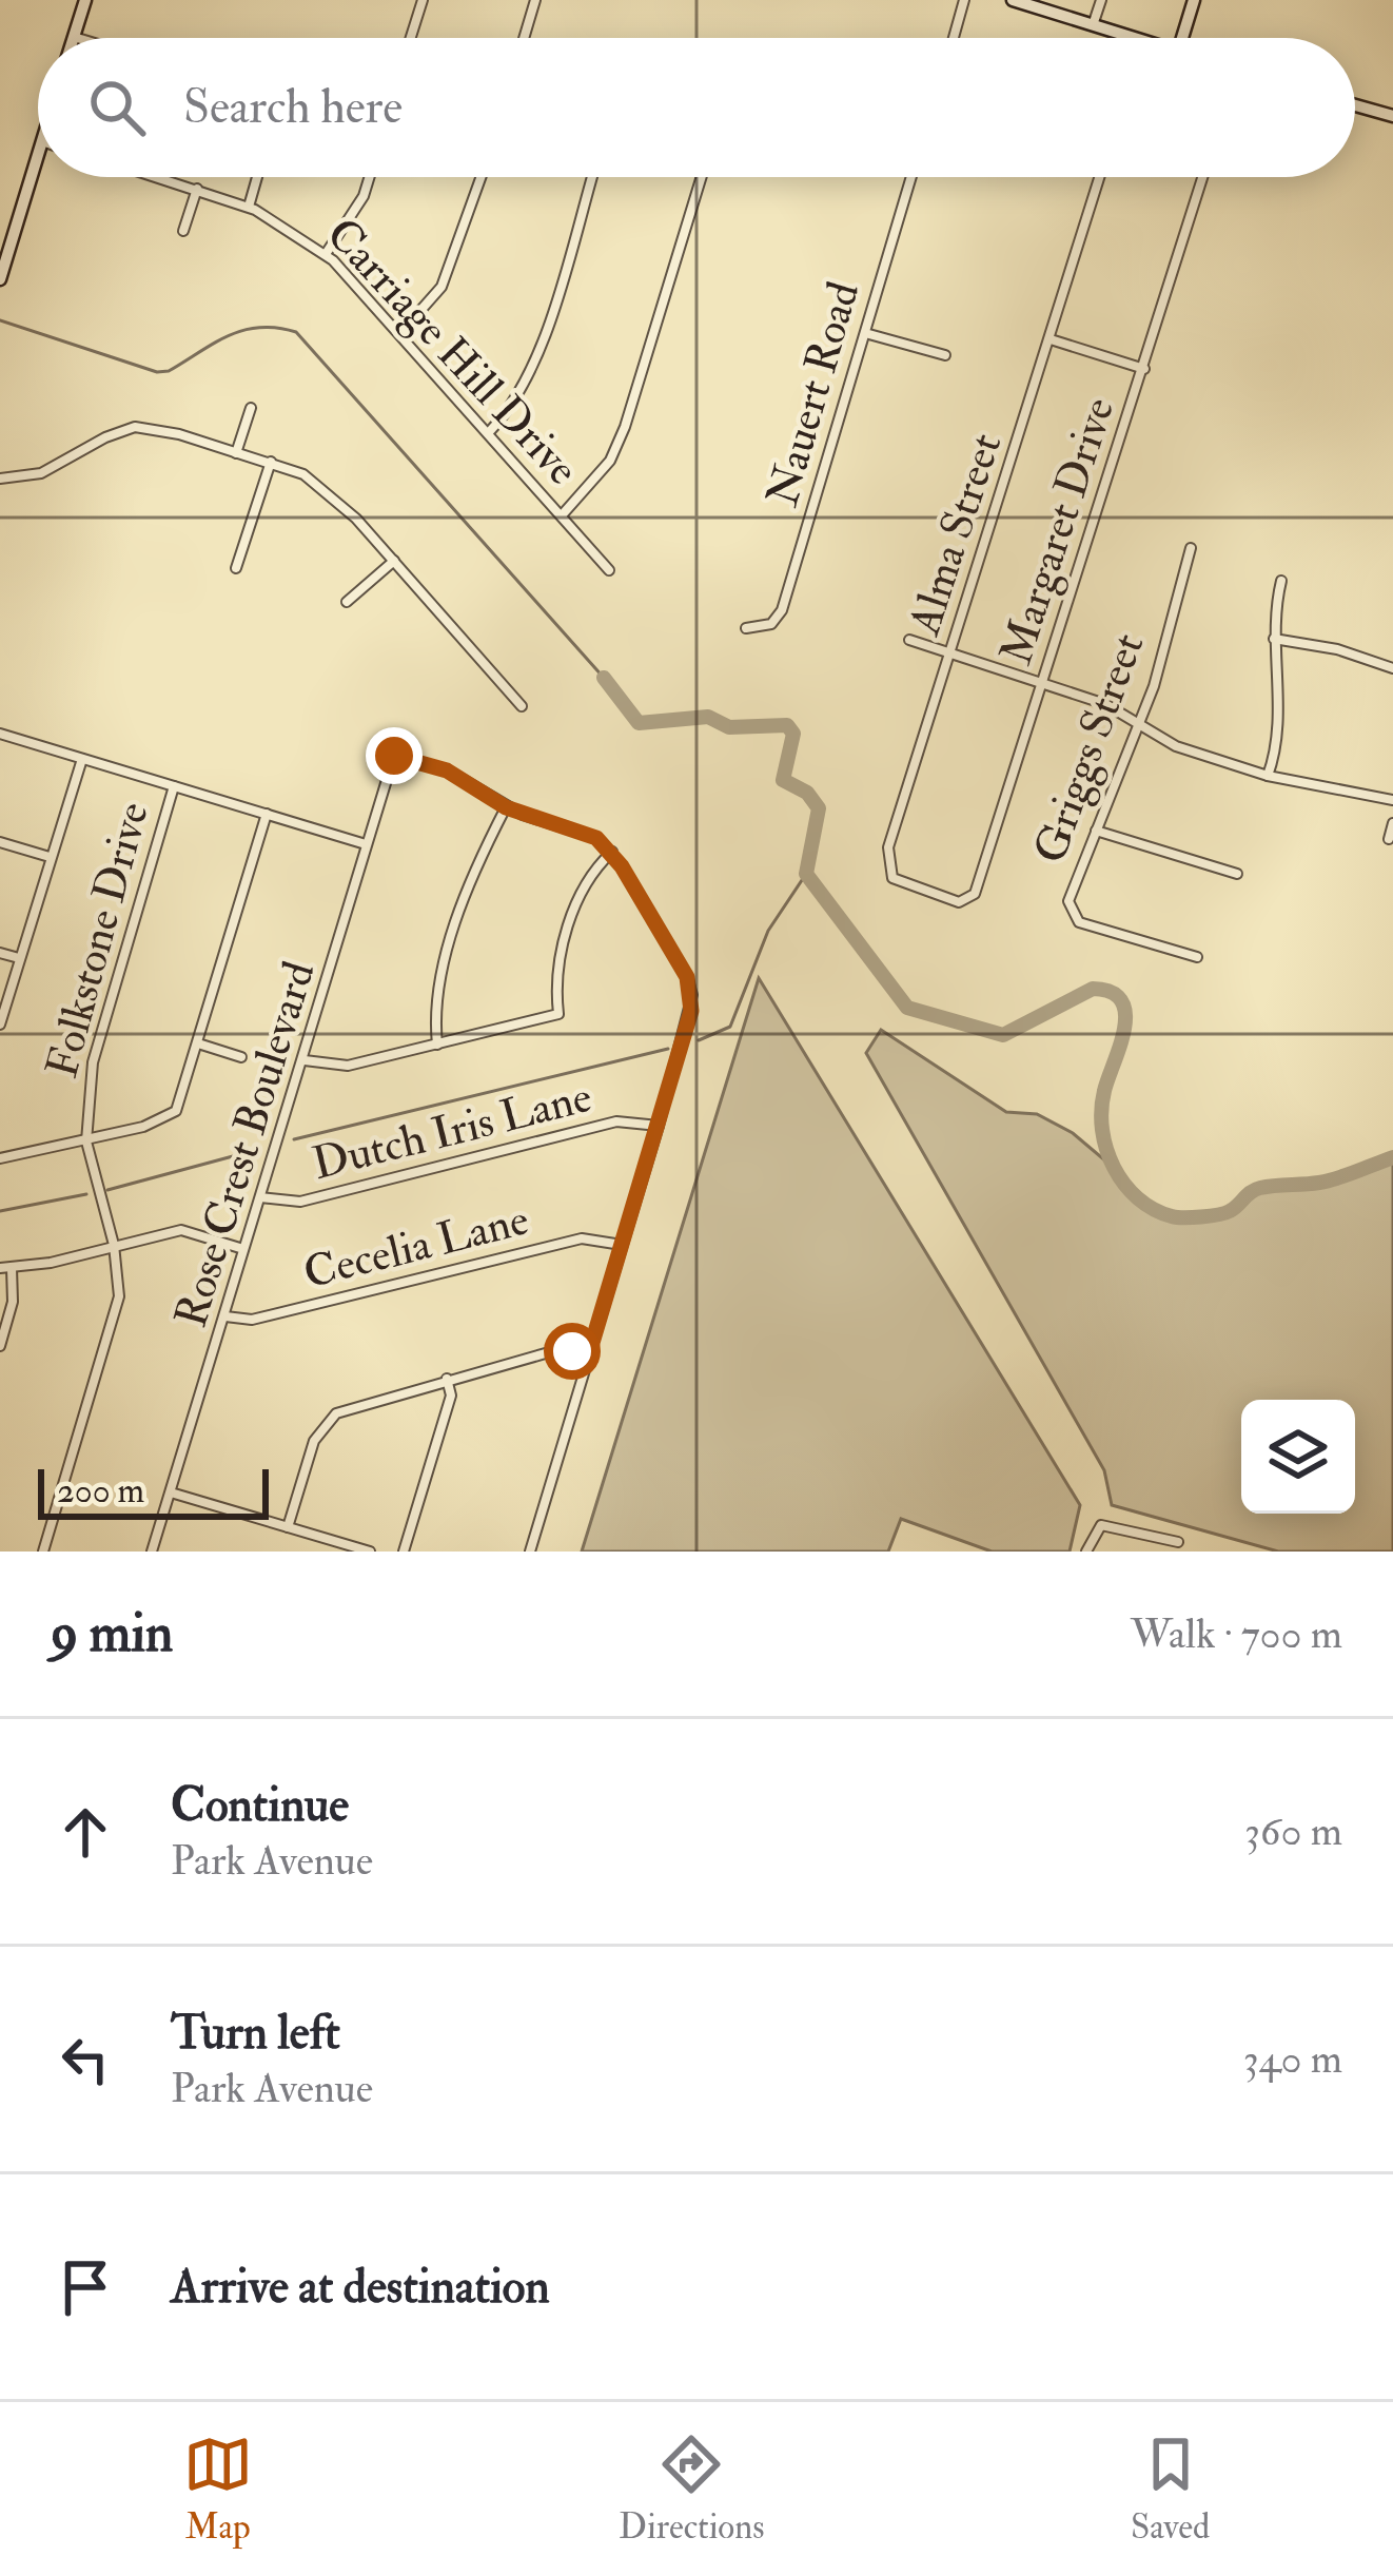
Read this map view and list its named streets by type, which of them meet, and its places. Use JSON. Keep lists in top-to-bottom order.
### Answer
{
  "streets": {
    "street": [
      "Carriage Hill Drive",
      "Nauert Road",
      "Margaret Drive",
      "Alma Street",
      "Griggs Street",
      "Folkstone Drive",
      "Dutch Iris Lane",
      "Rose Crest Boulevard",
      "Cecelia Lane"
    ]
  },
  "crossings": [
    ["Margaret Drive", "Alma Street"],
    ["Dutch Iris Lane", "Rose Crest Boulevard"],
    ["Rose Crest Boulevard", "Cecelia Lane"]
  ],
  "scale_bar": "200 m",
  "page": {
    "search": "Search here",
    "scale": "200 m",
    "heading": ["9 min", "Walk · 700 m"],
    "list": [
      ["Continue", "Park Avenue", "360 m"],
      ["Turn left", "Park Avenue", "340 m"],
      "Arrive at destination"
    ],
    "nav": ["Map", "Directions", "Saved"]
  }
}
